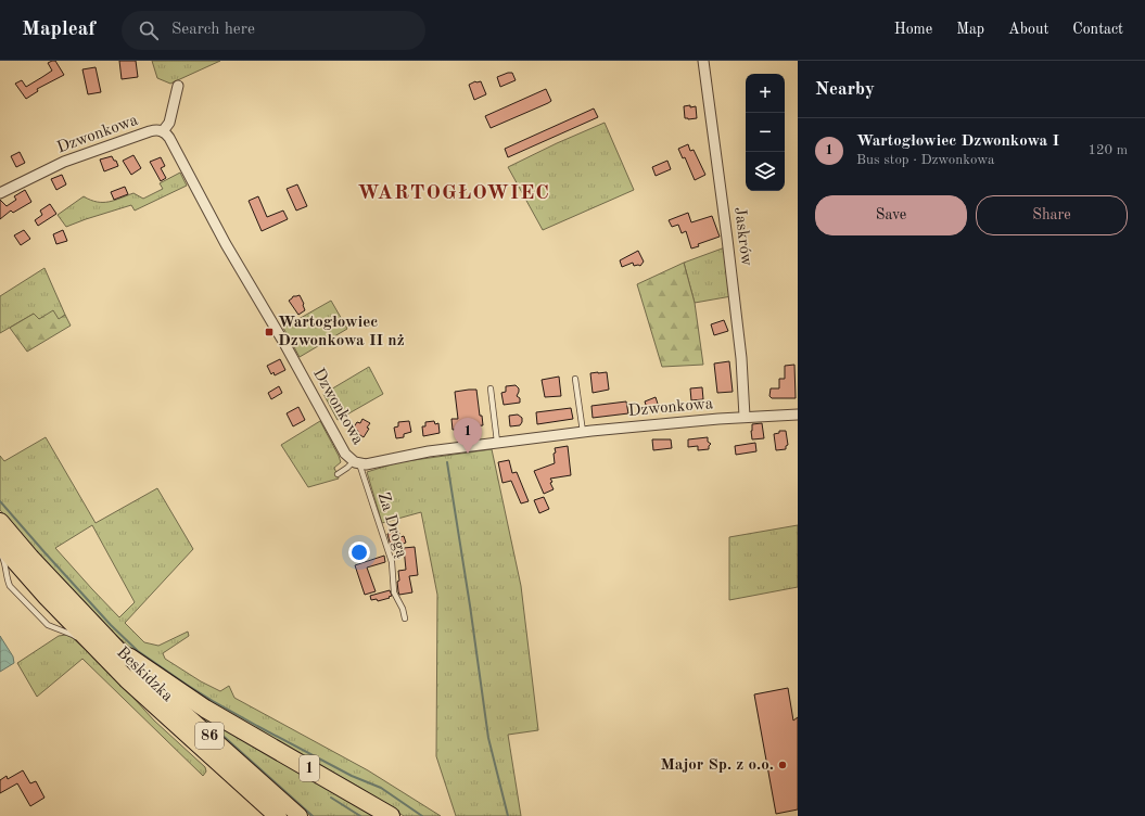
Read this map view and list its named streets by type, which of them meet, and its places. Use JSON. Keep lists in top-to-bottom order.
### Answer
{
  "streets": {
    "highway": ["Beskidzka", "1"],
    "main road": ["86"],
    "street": ["Dzwonkowa", "Jaskrów"],
    "lane": ["Za Drogą"]
  },
  "crossings": [
    ["Dzwonkowa", "Jaskrów"],
    ["Dzwonkowa", "Za Drogą"],
    ["Beskidzka", "1"]
  ],
  "districts": ["WARTOGŁOWIEC"],
  "places": {
    "transit": ["Wartogłowiec Dzwonkowa II nż"],
    "other": ["Major Sp. z o.o."]
  },
  "page": {
    "header": "Mapleaf",
    "search": "Search here",
    "nav": [
      "Home",
      "Map",
      "About",
      "Contact"
    ],
    "heading": "Nearby",
    "map_buttons": ["+", "−"],
    "list": [
      {
        "mark": "1",
        "name": "Wartogłowiec Dzwonkowa I",
        "note": "Bus stop · Dzwonkowa",
        "value": "120 m"
      }
    ],
    "buttons": ["Save", "Share"],
    "pins": "1"
  }
}
